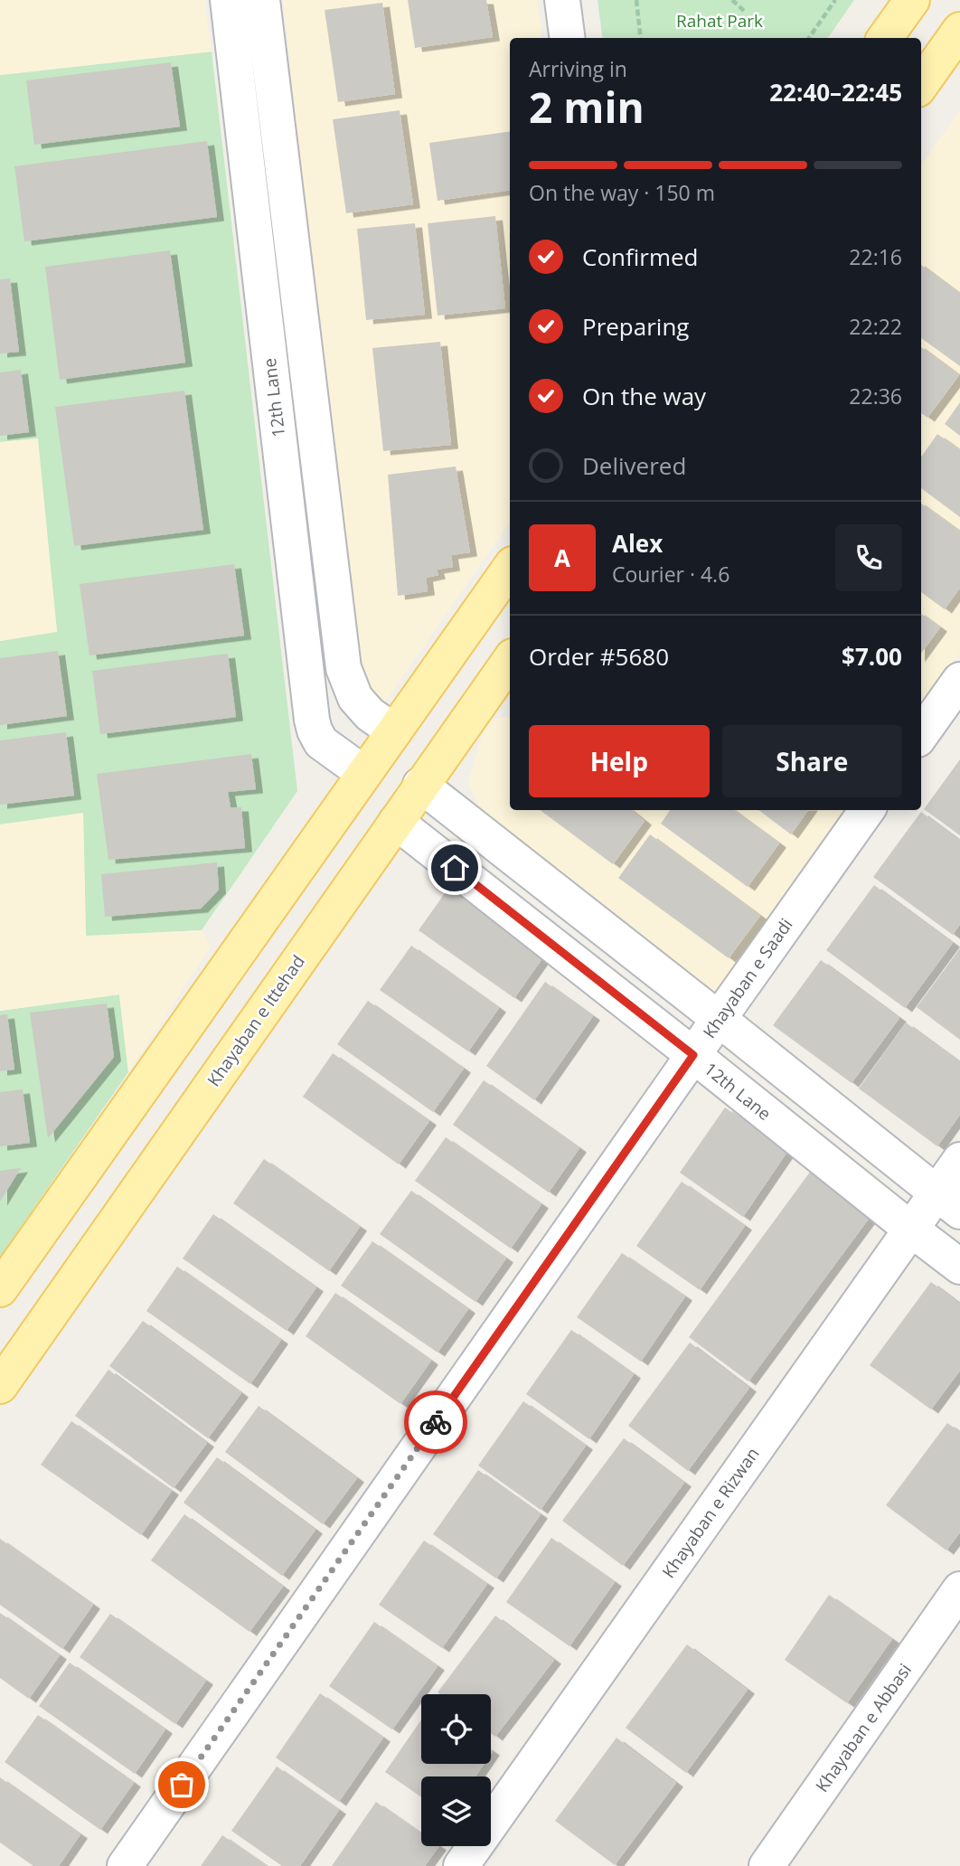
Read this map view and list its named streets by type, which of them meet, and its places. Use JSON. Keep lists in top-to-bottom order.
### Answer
{
  "streets": {
    "main road": ["Khayaban e Ittehad"],
    "street": [
      "12th Lane",
      "Khayaban e Saadi",
      "Khayaban e Rizwan",
      "Khayaban e Abbasi"
    ]
  },
  "crossings": [
    ["12th Lane", "Khayaban e Saadi"],
    ["12th Lane", "Khayaban e Ittehad"],
    ["12th Lane", "Khayaban e Rizwan"]
  ],
  "parks": ["Rahat Park"],
  "page": {
    "heading": ["2 min", "Arriving in", "22:40–22:45"],
    "panel": [
      "Alex",
      "Courier · 4.6",
      "Order #5680",
      "$7.00"
    ],
    "bar": "On the way · 150 m",
    "list": [
      ["Confirmed", "22:16"],
      ["Preparing", "22:22"],
      ["On the way", "22:36"],
      "Delivered"
    ],
    "round": "A",
    "buttons": ["Help", "Share"]
  }
}
